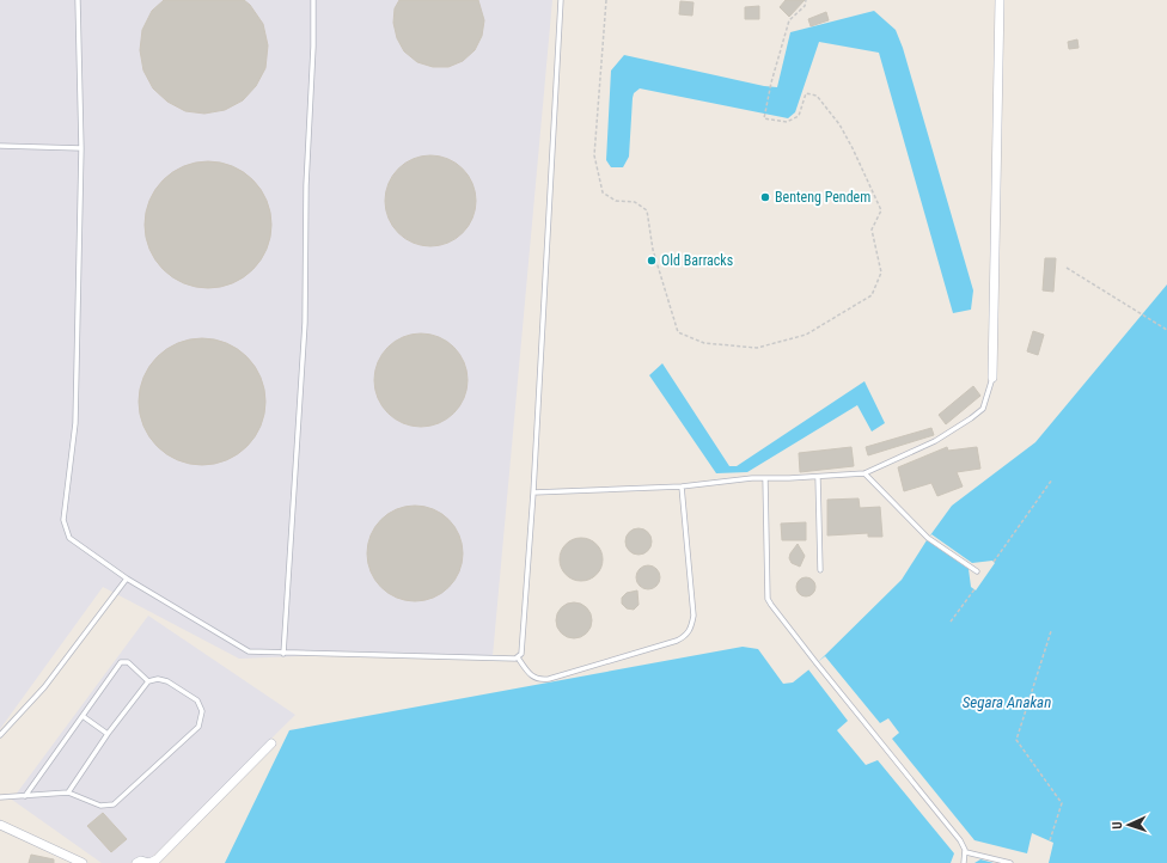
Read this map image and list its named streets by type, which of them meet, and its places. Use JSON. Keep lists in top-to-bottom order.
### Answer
{
  "water": ["Segara Anakan"],
  "places": ["Benteng Pendem", "Old Barracks"],
  "north": "left"
}
